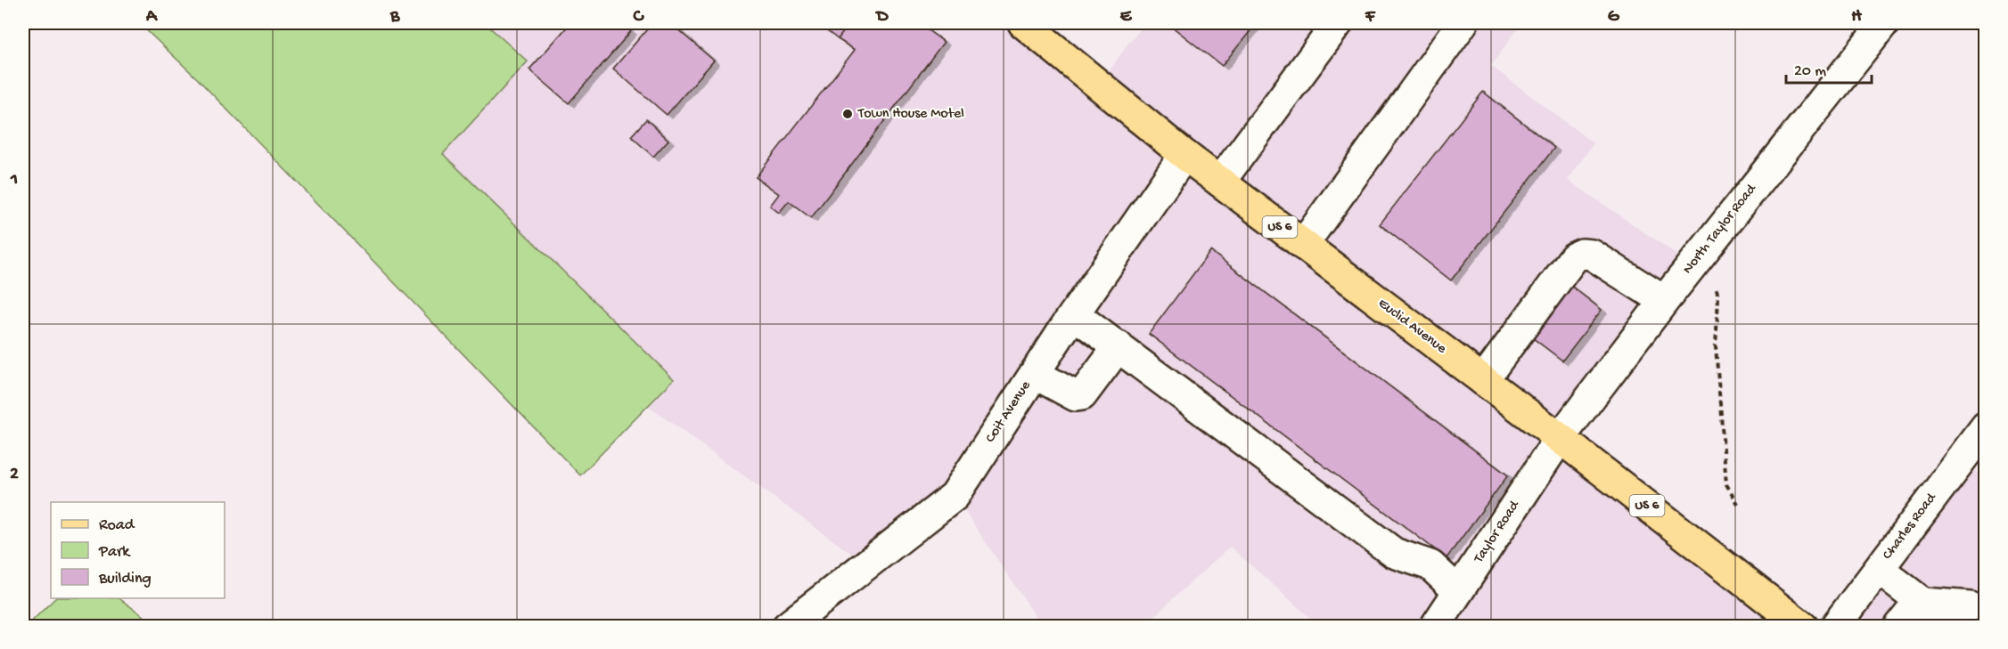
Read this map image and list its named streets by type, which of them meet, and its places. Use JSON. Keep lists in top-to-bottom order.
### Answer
{
  "streets": {
    "main road": ["US 6", "Euclid Avenue"],
    "street": [
      "North Taylor Road",
      "Coit Avenue",
      "Charles Road",
      "Taylor Road"
    ]
  },
  "crossings": [
    ["North Taylor Road", "Euclid Avenue"],
    ["North Taylor Road", "Taylor Road"],
    ["Euclid Avenue", "Coit Avenue"],
    ["Euclid Avenue", "Taylor Road"]
  ],
  "places": ["Town House Motel"],
  "legend": ["Road", "Park", "Building"],
  "scale_bar": "20 m",
  "grid": {
    "columns": [
      "A",
      "B",
      "C",
      "D",
      "E",
      "F",
      "G",
      "H"
    ],
    "rows": ["1", "2"]
  }
}
